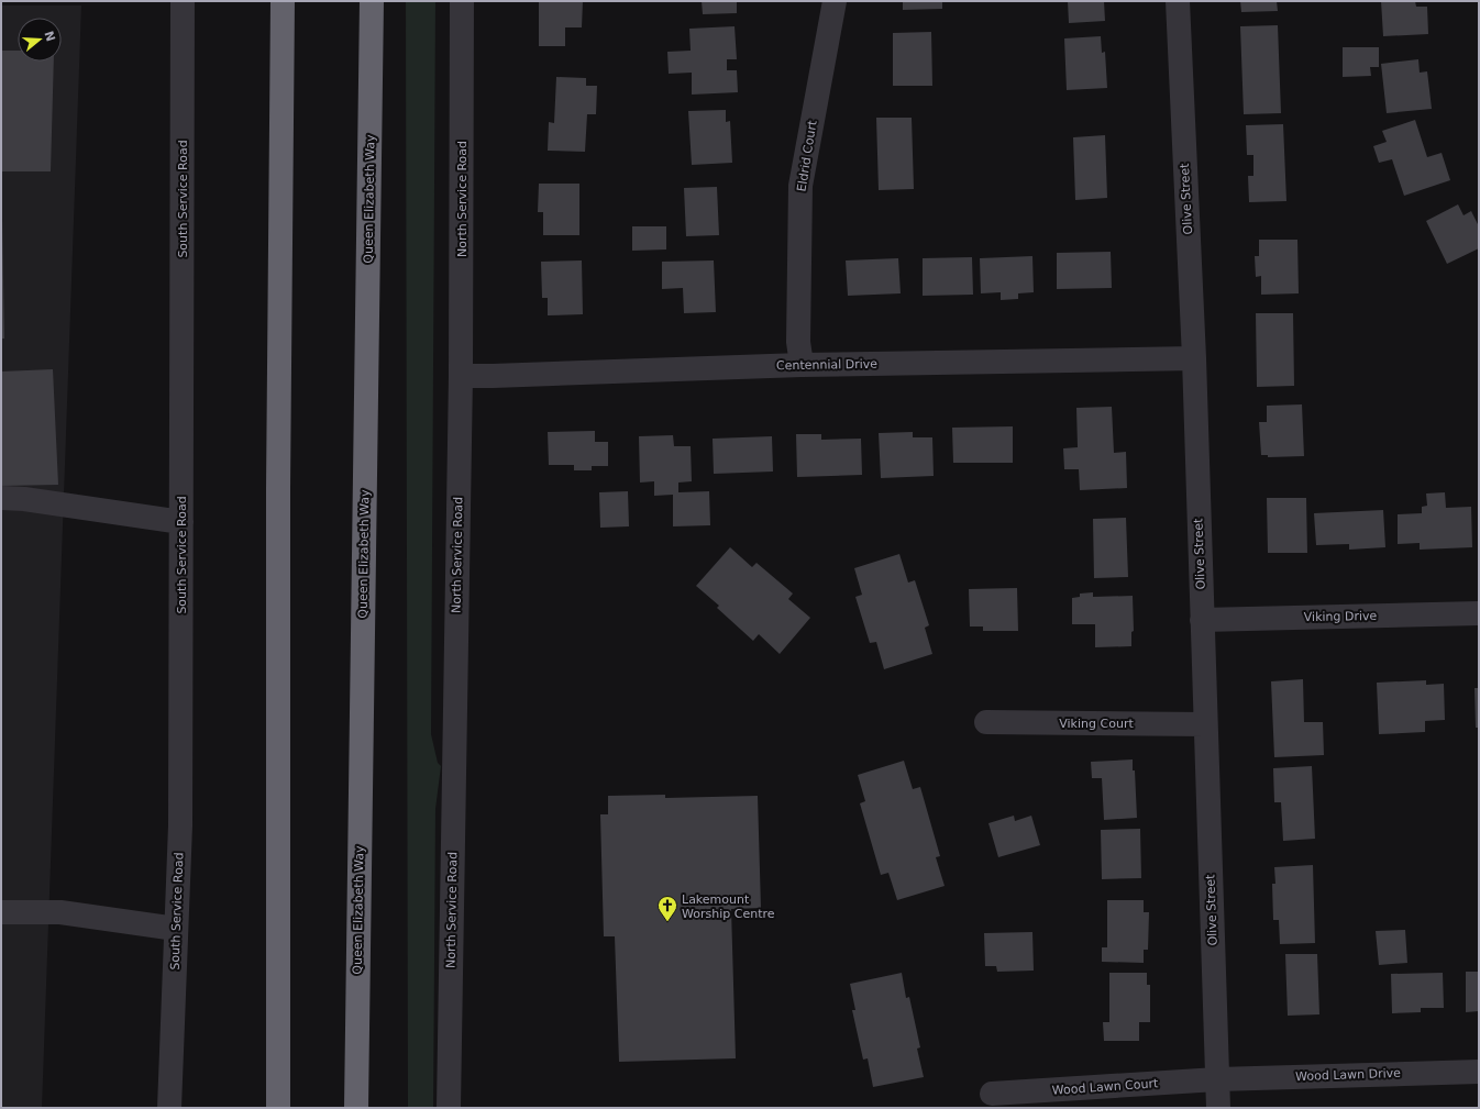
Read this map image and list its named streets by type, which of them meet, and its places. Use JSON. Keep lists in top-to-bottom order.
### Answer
{
  "streets": {
    "highway": ["Queen Elizabeth Way"],
    "street": [
      "Eldrid Court",
      "South Service Road",
      "North Service Road",
      "Olive Street",
      "Centennial Drive",
      "Viking Drive",
      "Viking Court",
      "Wood Lawn Drive",
      "Wood Lawn Court"
    ]
  },
  "crossings": [
    ["Eldrid Court", "Centennial Drive"],
    ["North Service Road", "Centennial Drive"],
    ["Olive Street", "Centennial Drive"],
    ["Olive Street", "Viking Drive"],
    ["Olive Street", "Viking Court"],
    ["Olive Street", "Wood Lawn Drive"],
    ["Olive Street", "Wood Lawn Court"],
    ["Wood Lawn Drive", "Wood Lawn Court"]
  ],
  "places": {
    "church": ["Lakemount Worship Centre"]
  },
  "north": "right"
}
